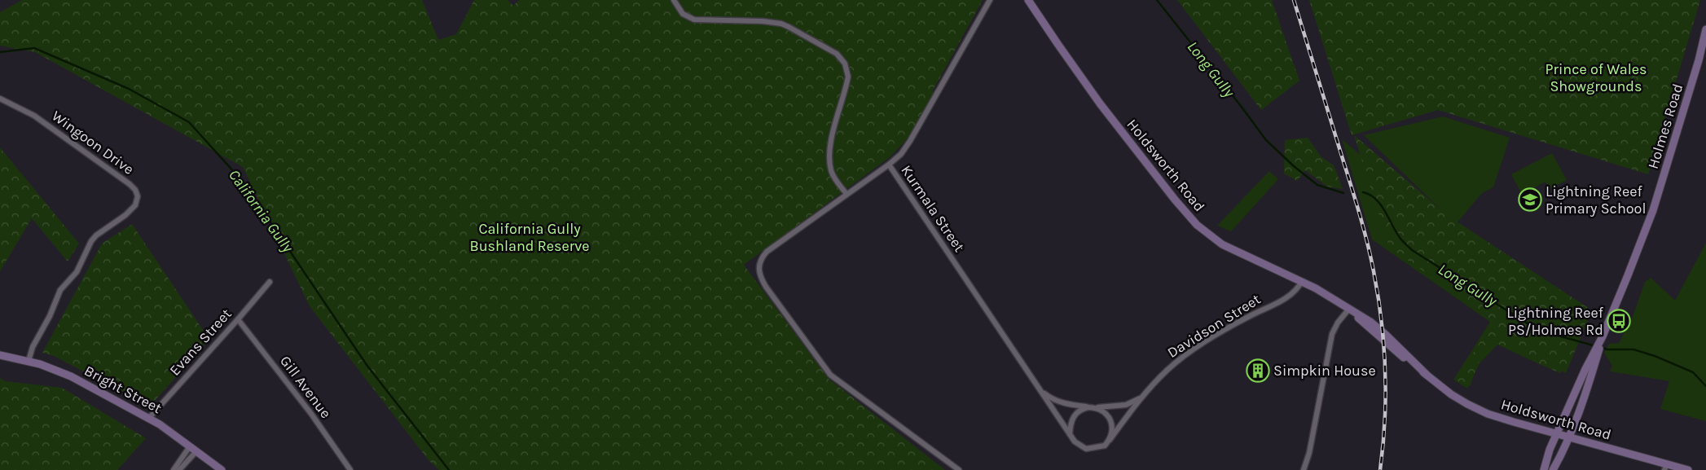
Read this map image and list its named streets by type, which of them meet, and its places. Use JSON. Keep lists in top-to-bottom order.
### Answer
{
  "streets": {
    "main road": ["Holmes Road", "Holdsworth Road", "Bright Street"],
    "street": [
      "Wingoon Drive",
      "Kurmala Street",
      "Davidson Street",
      "Evans Street",
      "Gill Avenue"
    ]
  },
  "crossings": [
    ["Holmes Road", "Holdsworth Road"],
    ["Wingoon Drive", "Bright Street"],
    ["Holdsworth Road", "Davidson Street"],
    ["Kurmala Street", "Davidson Street"],
    ["Evans Street", "Gill Avenue"],
    ["Evans Street", "Bright Street"]
  ],
  "water": ["Long Gully", "California Gully"],
  "parks": ["Prince of Wales Showgrounds", "California Gully Bushland Reserve"],
  "places": {
    "school or university": ["Lightning Reef Primary School"],
    "bus stop": ["Lightning Reef PS/Holmes Rd"],
    "building": ["Simpkin House"]
  }
}
